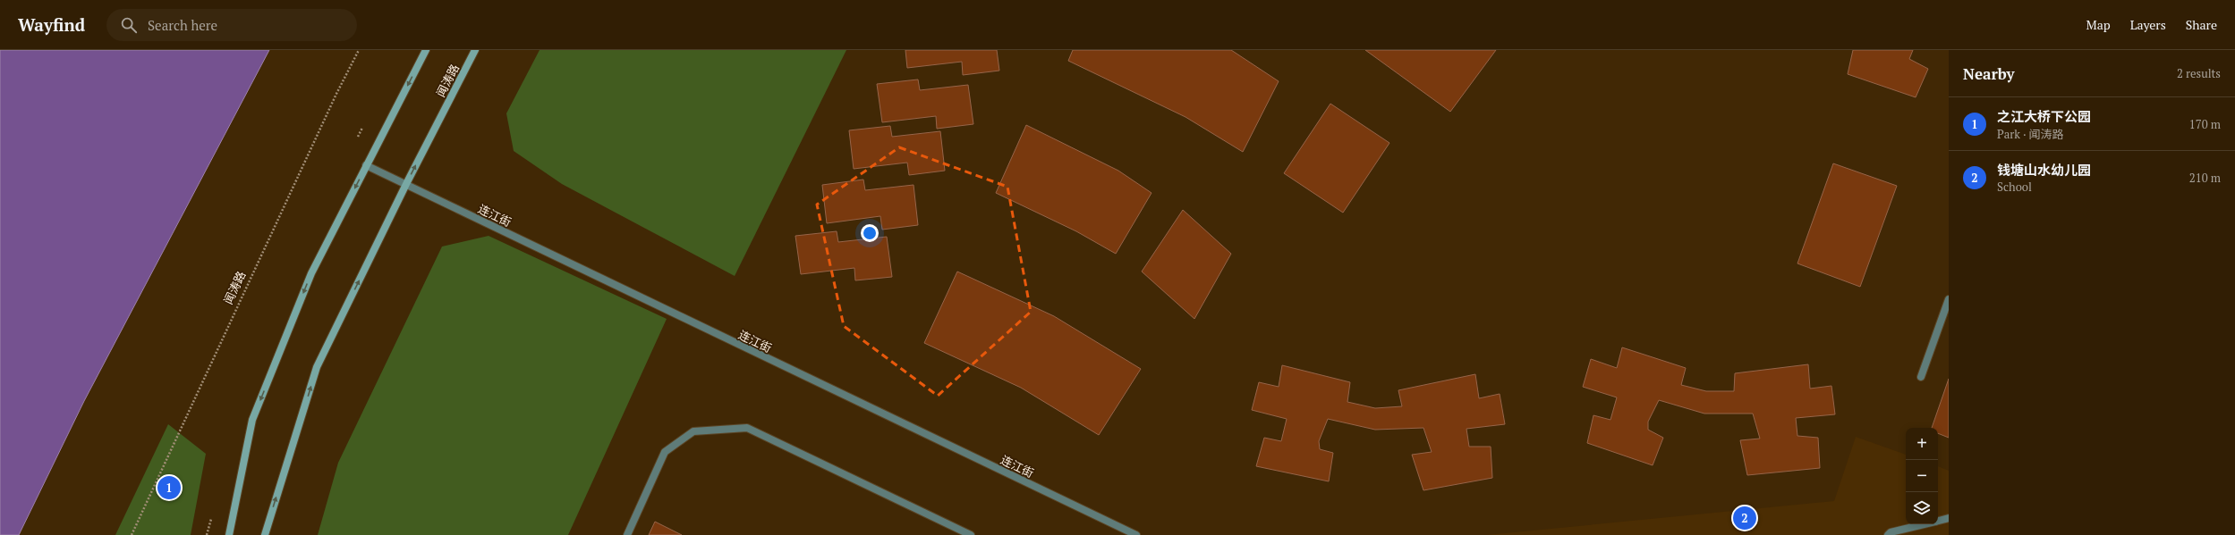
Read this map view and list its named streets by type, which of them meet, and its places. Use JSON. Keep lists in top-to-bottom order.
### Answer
{
  "streets": {
    "main road": ["闻涛路"],
    "street": ["连江街"]
  },
  "crossings": [
    ["闻涛路", "连江街"]
  ],
  "one_way": ["闻涛路"],
  "page": {
    "header": "Wayfind",
    "search": "Search here",
    "nav": ["Map", "Layers", "Share"],
    "heading": ["Nearby", "2 results"],
    "list": [
      {
        "mark": "1",
        "name": "之江大桥下公园",
        "note": "Park · 闻涛路",
        "value": "170 m"
      },
      {
        "mark": "2",
        "name": "钱塘山水幼儿园",
        "note": "School",
        "value": "210 m"
      }
    ],
    "map_buttons": ["+", "−"],
    "pins": ["1", "2"]
  }
}
